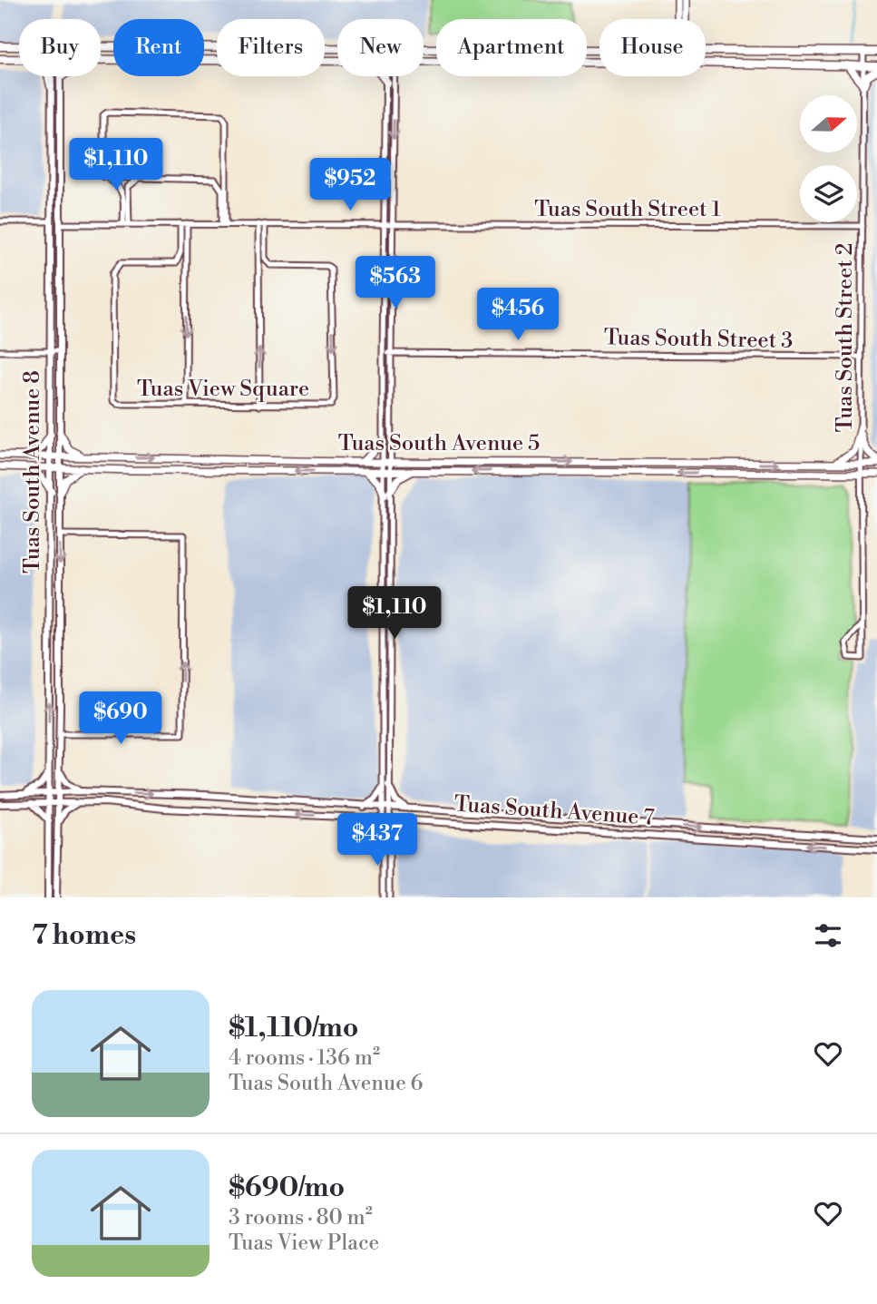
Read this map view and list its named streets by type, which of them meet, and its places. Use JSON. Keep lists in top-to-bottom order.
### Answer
{
  "streets": {
    "main road": ["Tuas South Avenue 5"],
    "street": [
      "Tuas South Street 1",
      "Tuas South Street 2",
      "Tuas South Street 3",
      "Tuas View Square",
      "Tuas South Avenue 8",
      "Tuas South Avenue 7"
    ]
  },
  "crossings": [
    ["Tuas South Street 1", "Tuas South Street 2"],
    ["Tuas South Street 1", "Tuas South Avenue 8"],
    ["Tuas South Street 2", "Tuas South Street 3"],
    ["Tuas South Street 2", "Tuas South Avenue 5"],
    ["Tuas South Avenue 5", "Tuas South Avenue 8"],
    ["Tuas South Avenue 8", "Tuas South Avenue 7"]
  ],
  "north": "right",
  "page": {
    "chip": [
      "Buy",
      "Rent",
      "Filters",
      "New",
      "Apartment",
      "House"
    ],
    "price": [
      "$1,110",
      "$952",
      "$563",
      "$456",
      "$1,110",
      "$690",
      "$437"
    ],
    "heading": "7 homes",
    "list": [
      {
        "name": "$1,110/mo",
        "note": "4 rooms · 136 m² · Tuas South Avenue 6"
      },
      {
        "name": "$690/mo",
        "note": "3 rooms · 80 m² · Tuas View Place"
      }
    ]
  }
}
